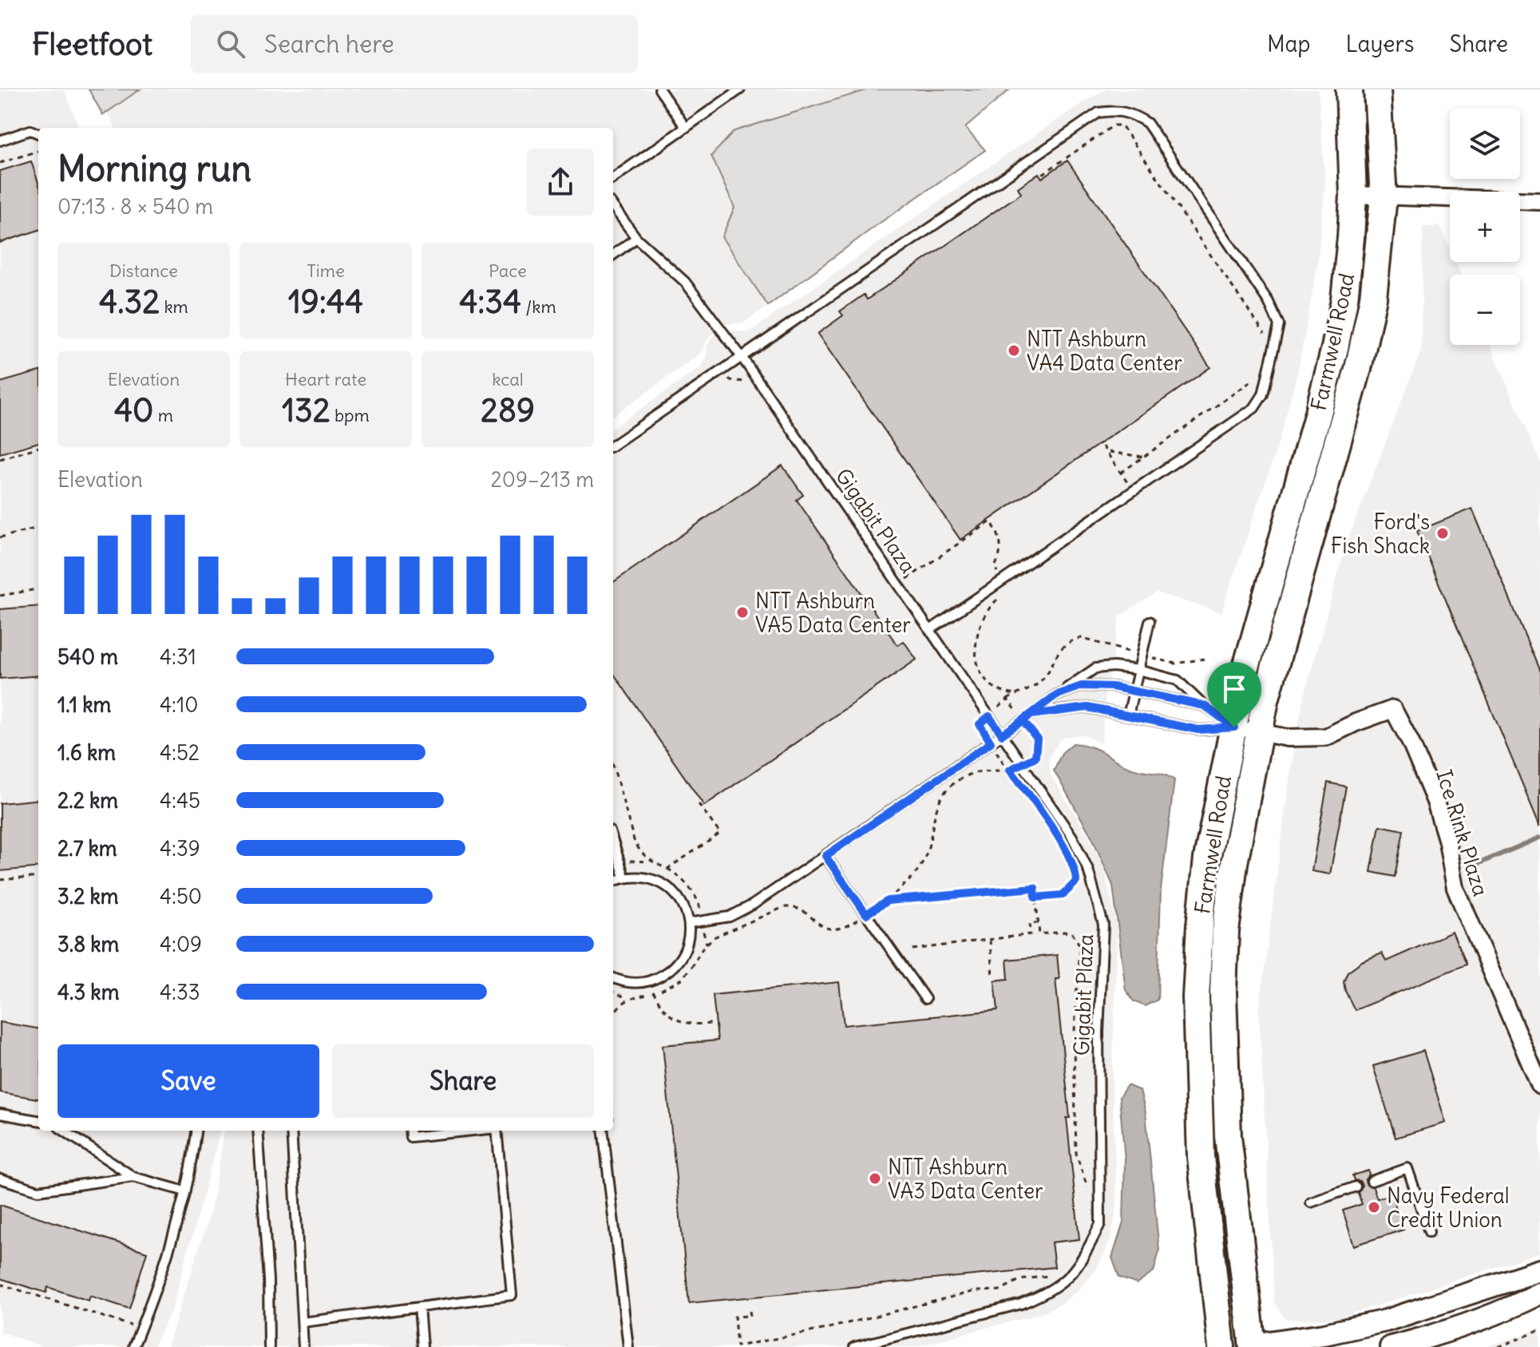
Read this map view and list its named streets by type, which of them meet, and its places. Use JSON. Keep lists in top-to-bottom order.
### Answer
{
  "streets": {
    "main road": ["Farmwell Road"],
    "street": ["Ice Rink Plaza"],
    "lane": ["Gigabit Plaza"]
  },
  "crossings": [
    ["Farmwell Road", "Ice Rink Plaza"]
  ],
  "places": [
    "NTT Ashburn VA4 Data Center",
    "Ford's Fish Shack",
    "NTT Ashburn VA5 Data Center",
    "NTT Ashburn VA3 Data Center",
    "Navy Federal Credit Union"
  ],
  "page": {
    "header": "Fleetfoot",
    "search": "Search here",
    "nav": ["Map", "Layers", "Share"],
    "map_buttons": ["+", "−"],
    "heading": ["Morning run", "07:13 · 8 × 540 m"],
    "stats": [
      ["Distance", "4.32 km"],
      ["Time", "19:44"],
      ["Pace", "4:34 /km"],
      ["Elevation", "40 m"],
      ["Heart rate", "132 bpm"],
      ["kcal", "289"]
    ],
    "chart": ["Elevation", "209–213 m"],
    "list": [
      {
        "name": "540 m",
        "note": "4:31"
      },
      {
        "name": "1.1 km",
        "note": "4:10"
      },
      {
        "name": "1.6 km",
        "note": "4:52"
      },
      {
        "name": "2.2 km",
        "note": "4:45"
      },
      {
        "name": "2.7 km",
        "note": "4:39"
      },
      {
        "name": "3.2 km",
        "note": "4:50"
      },
      {
        "name": "3.8 km",
        "note": "4:09"
      },
      {
        "name": "4.3 km",
        "note": "4:33"
      }
    ],
    "buttons": ["Save", "Share"]
  }
}
